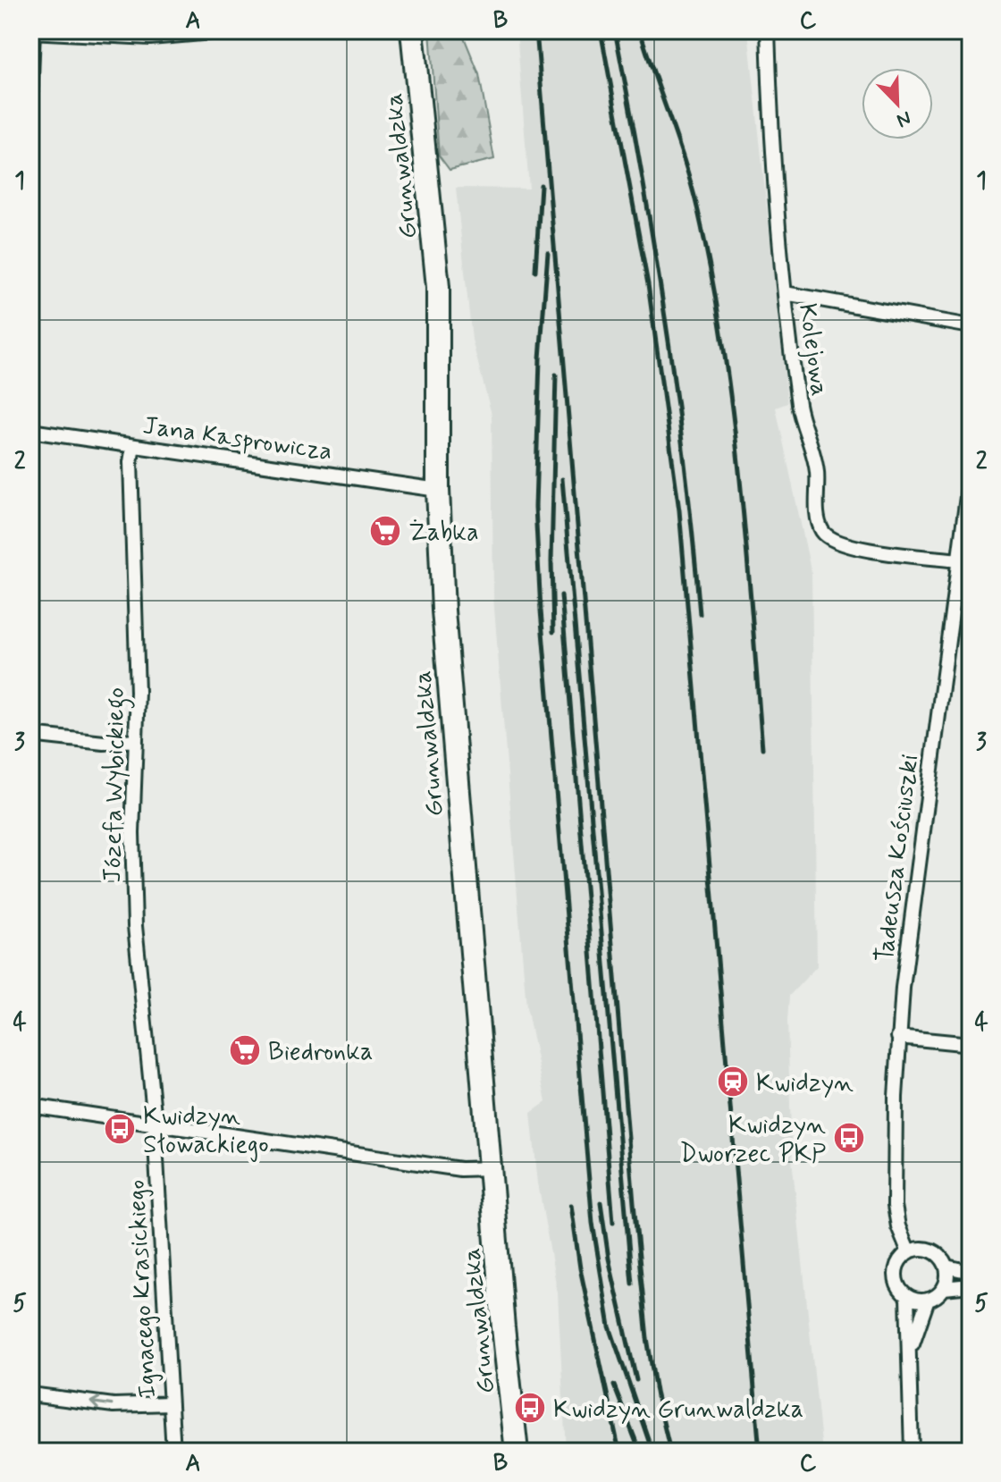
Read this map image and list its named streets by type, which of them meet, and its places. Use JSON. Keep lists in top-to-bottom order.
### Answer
{
  "streets": {
    "main road": ["Grunwaldzka"],
    "street": [
      "Kolejowa",
      "Jana Kasprowicza",
      "Józefa Wybickiego",
      "Tadeusza Kościuszki",
      "Ignacego Krasickiego"
    ]
  },
  "crossings": [
    ["Grunwaldzka", "Jana Kasprowicza"],
    ["Kolejowa", "Tadeusza Kościuszki"],
    ["Jana Kasprowicza", "Józefa Wybickiego"],
    ["Józefa Wybickiego", "Ignacego Krasickiego"]
  ],
  "places": {
    "supermarket": ["Żabka", "Biedronka"],
    "station": ["Kwidzyn"],
    "bus stop": ["Kwidzyn Słowackiego", "Kwidzyn Dworzec PKP", "Kwidzyn Grunwaldzka"]
  },
  "north": "bottom right",
  "grid": {
    "columns": ["A", "B", "C"],
    "rows": [
      "1",
      "2",
      "3",
      "4",
      "5"
    ]
  }
}
